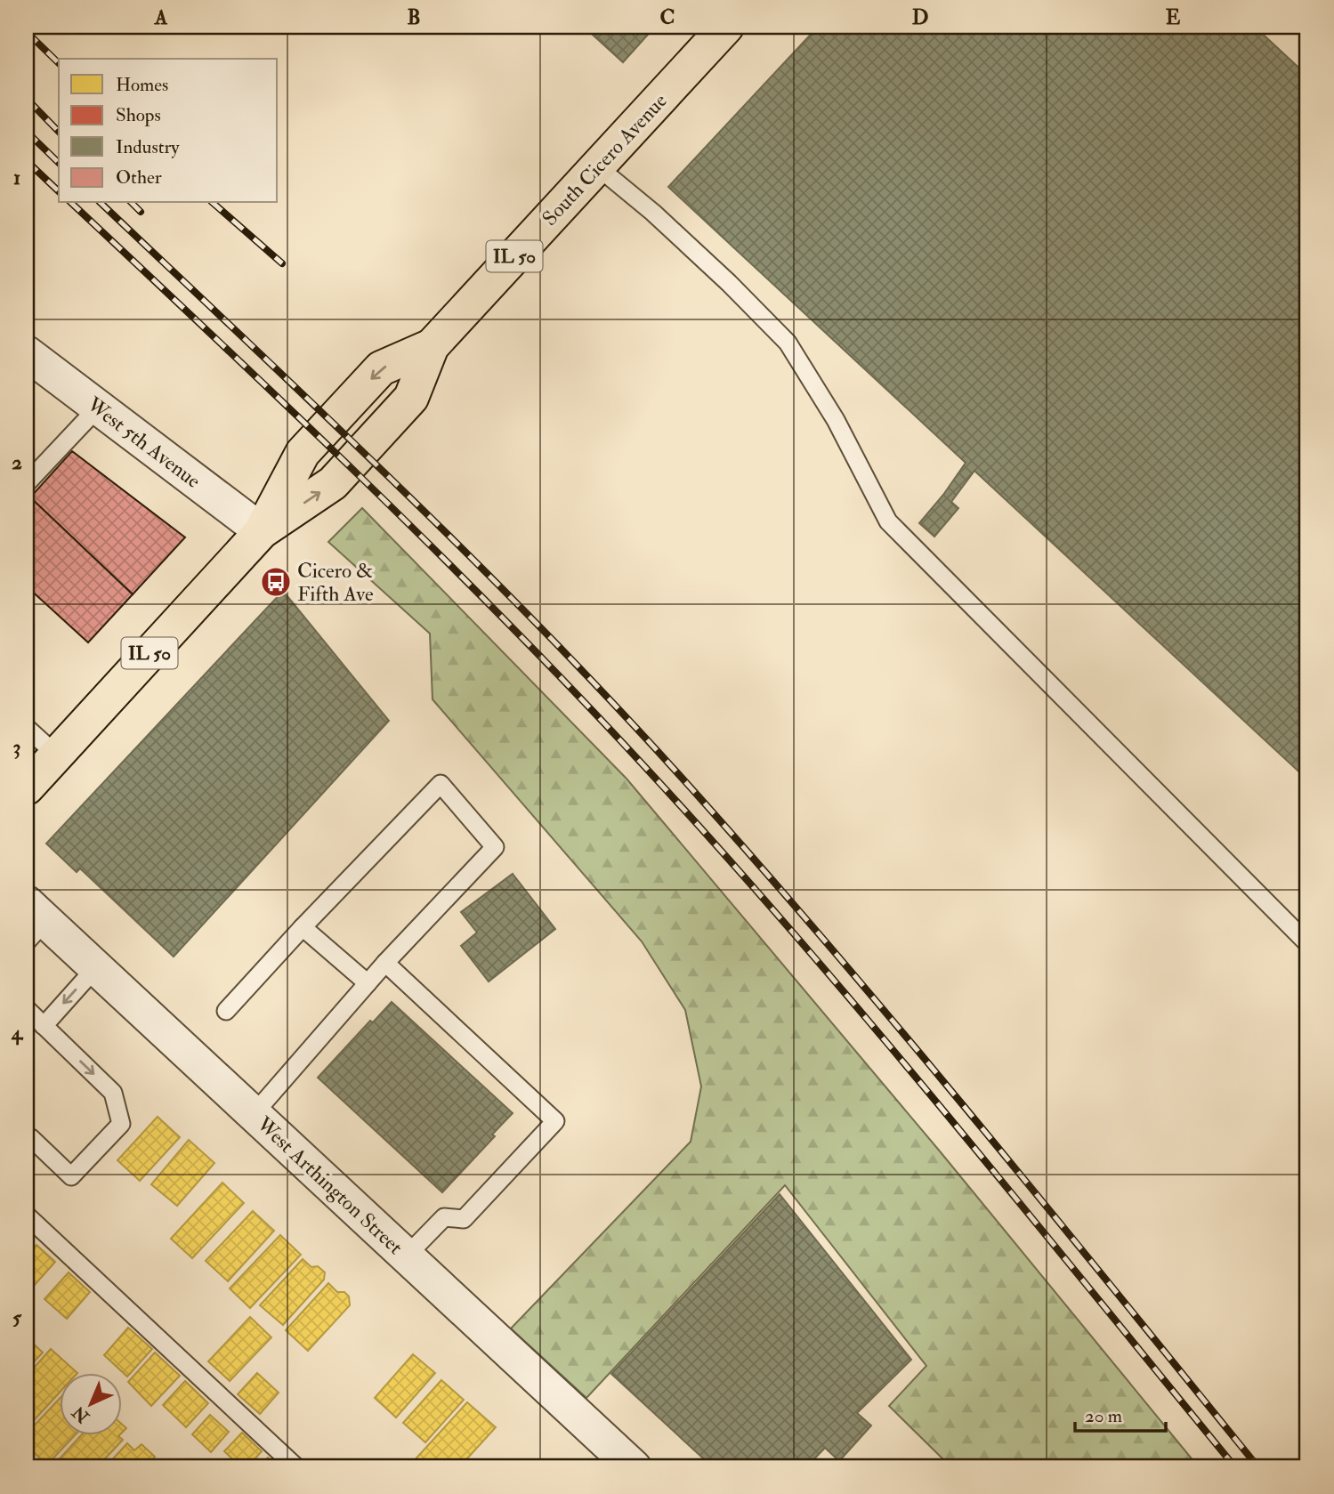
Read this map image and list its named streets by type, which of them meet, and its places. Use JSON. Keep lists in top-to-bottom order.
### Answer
{
  "streets": {
    "main road": ["South Cicero Avenue", "IL 50"],
    "street": ["West 5th Avenue", "West Arthington Street"]
  },
  "crossings": [
    ["South Cicero Avenue", "West 5th Avenue"]
  ],
  "places": {
    "bus stop": ["Cicero & Fifth Ave"]
  },
  "legend": [
    "Homes",
    "Shops",
    "Industry",
    "Other"
  ],
  "scale_bar": "20 m",
  "north": "bottom left",
  "grid": {
    "columns": [
      "A",
      "B",
      "C",
      "D",
      "E"
    ],
    "rows": [
      "1",
      "2",
      "3",
      "4",
      "5"
    ]
  }
}
